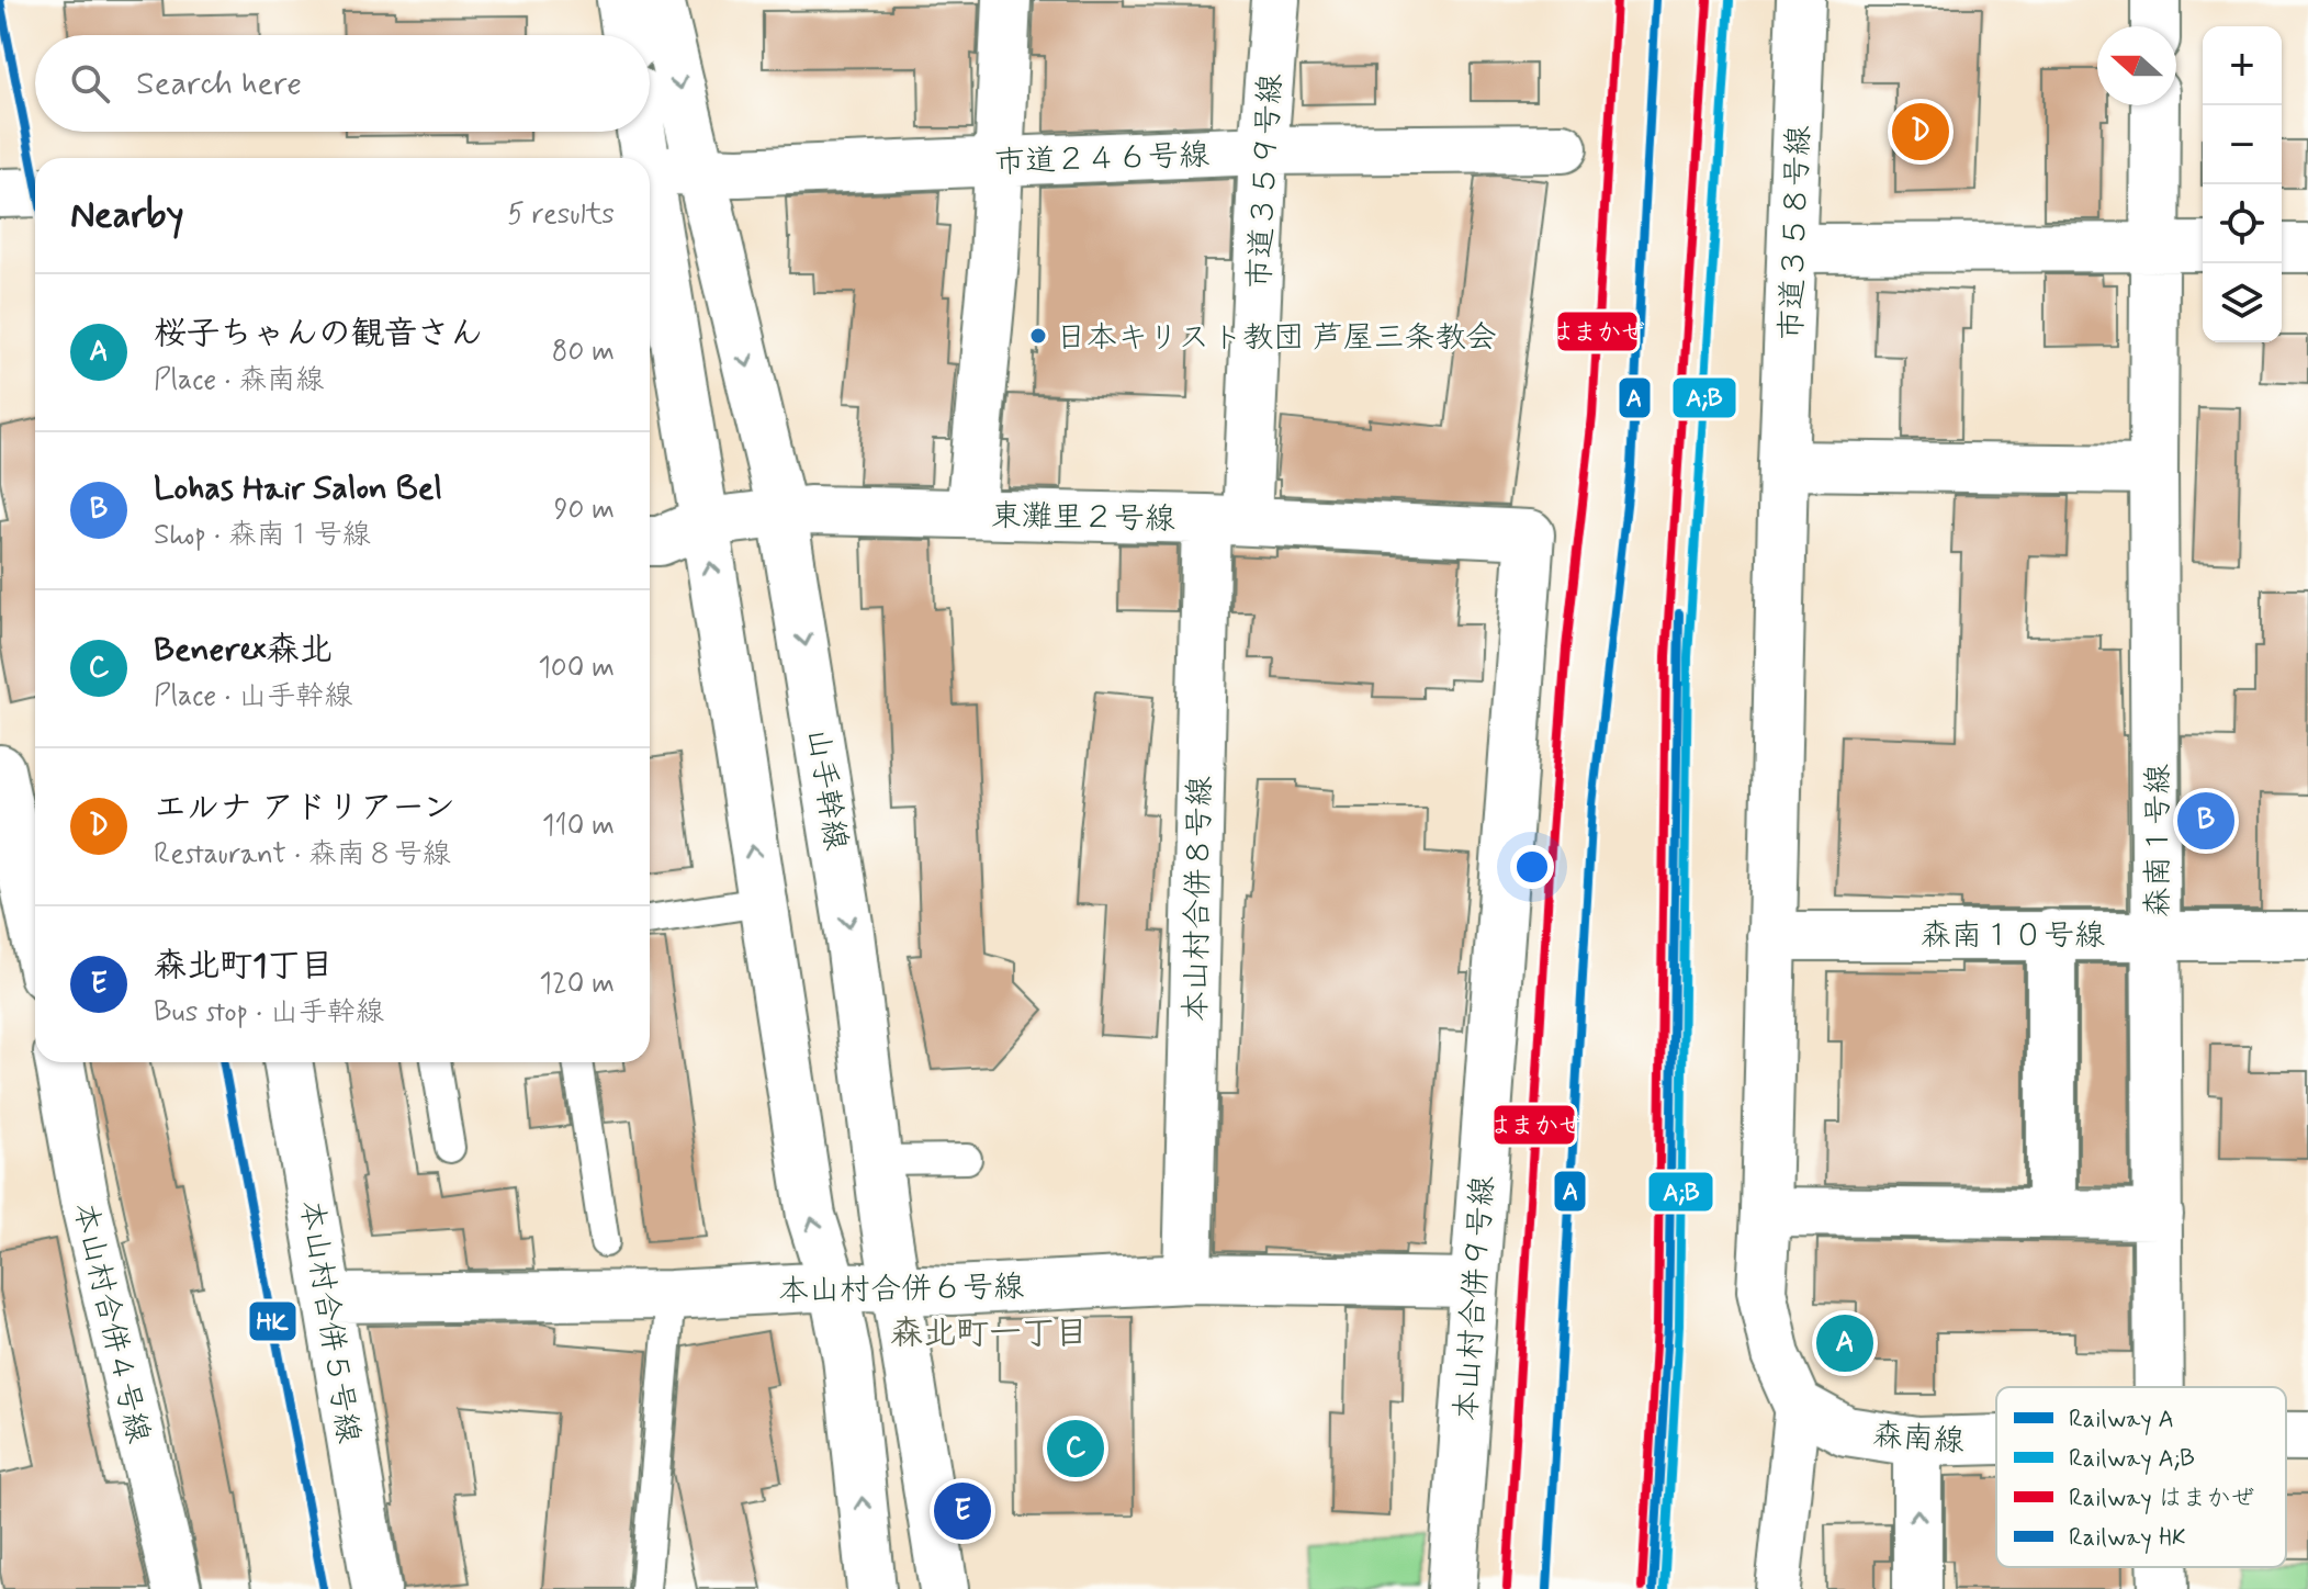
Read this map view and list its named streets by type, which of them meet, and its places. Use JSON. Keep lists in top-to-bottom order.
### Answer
{
  "streets": {
    "street": [
      "市道２４６号線",
      "市道３５９号線",
      "市道３５８号線",
      "東灘里２号線",
      "山手幹線",
      "森南１号線",
      "本山村合併８号線",
      "森南１０号線",
      "本山村合併６号線",
      "本山村合併９号線",
      "本山村合併５号線",
      "本山村合併４号線",
      "森南線"
    ]
  },
  "crossings": [
    ["市道２４６号線", "市道３５９号線"],
    ["市道２４６号線", "山手幹線"],
    ["市道３５９号線", "東灘里２号線"],
    ["市道３５９号線", "本山村合併８号線"],
    ["市道３５８号線", "森南１０号線"],
    ["市道３５８号線", "森南線"],
    ["東灘里２号線", "山手幹線"],
    ["東灘里２号線", "本山村合併８号線"],
    ["東灘里２号線", "本山村合併９号線"],
    ["山手幹線", "本山村合併６号線"],
    ["森南１号線", "森南１０号線"],
    ["本山村合併８号線", "本山村合併６号線"],
    ["本山村合併６号線", "本山村合併９号線"],
    ["本山村合併６号線", "本山村合併５号線"]
  ],
  "districts": ["森北町一丁目"],
  "places": ["日本キリスト教団 芦屋三条教会"],
  "lines": [
    "rail line A",
    "rail line はまかぜ",
    "rail line A;B",
    "rail line HK"
  ],
  "legend": [
    "Railway A",
    "Railway A;B",
    "Railway はまかぜ",
    "Railway HK"
  ],
  "north": "left",
  "page": {
    "map_buttons": ["+", "−"],
    "search": "Search here",
    "pins": [
      "D",
      "B",
      "A",
      "C",
      "E"
    ],
    "heading": ["Nearby", "5 results"],
    "list": [
      {
        "mark": "A",
        "name": "桜子ちゃんの観音さん",
        "note": "Place · 森南線",
        "value": "80 m"
      },
      {
        "mark": "B",
        "name": "Lohas Hair Salon Bel",
        "note": "Shop · 森南１号線",
        "value": "90 m"
      },
      {
        "mark": "C",
        "name": "Benerex森北",
        "note": "Place · 山手幹線",
        "value": "100 m"
      },
      {
        "mark": "D",
        "name": "エルナ アドリアーン",
        "note": "Restaurant · 森南８号線",
        "value": "110 m"
      },
      {
        "mark": "E",
        "name": "森北町1丁目",
        "note": "Bus stop · 山手幹線",
        "value": "120 m"
      }
    ]
  }
}
